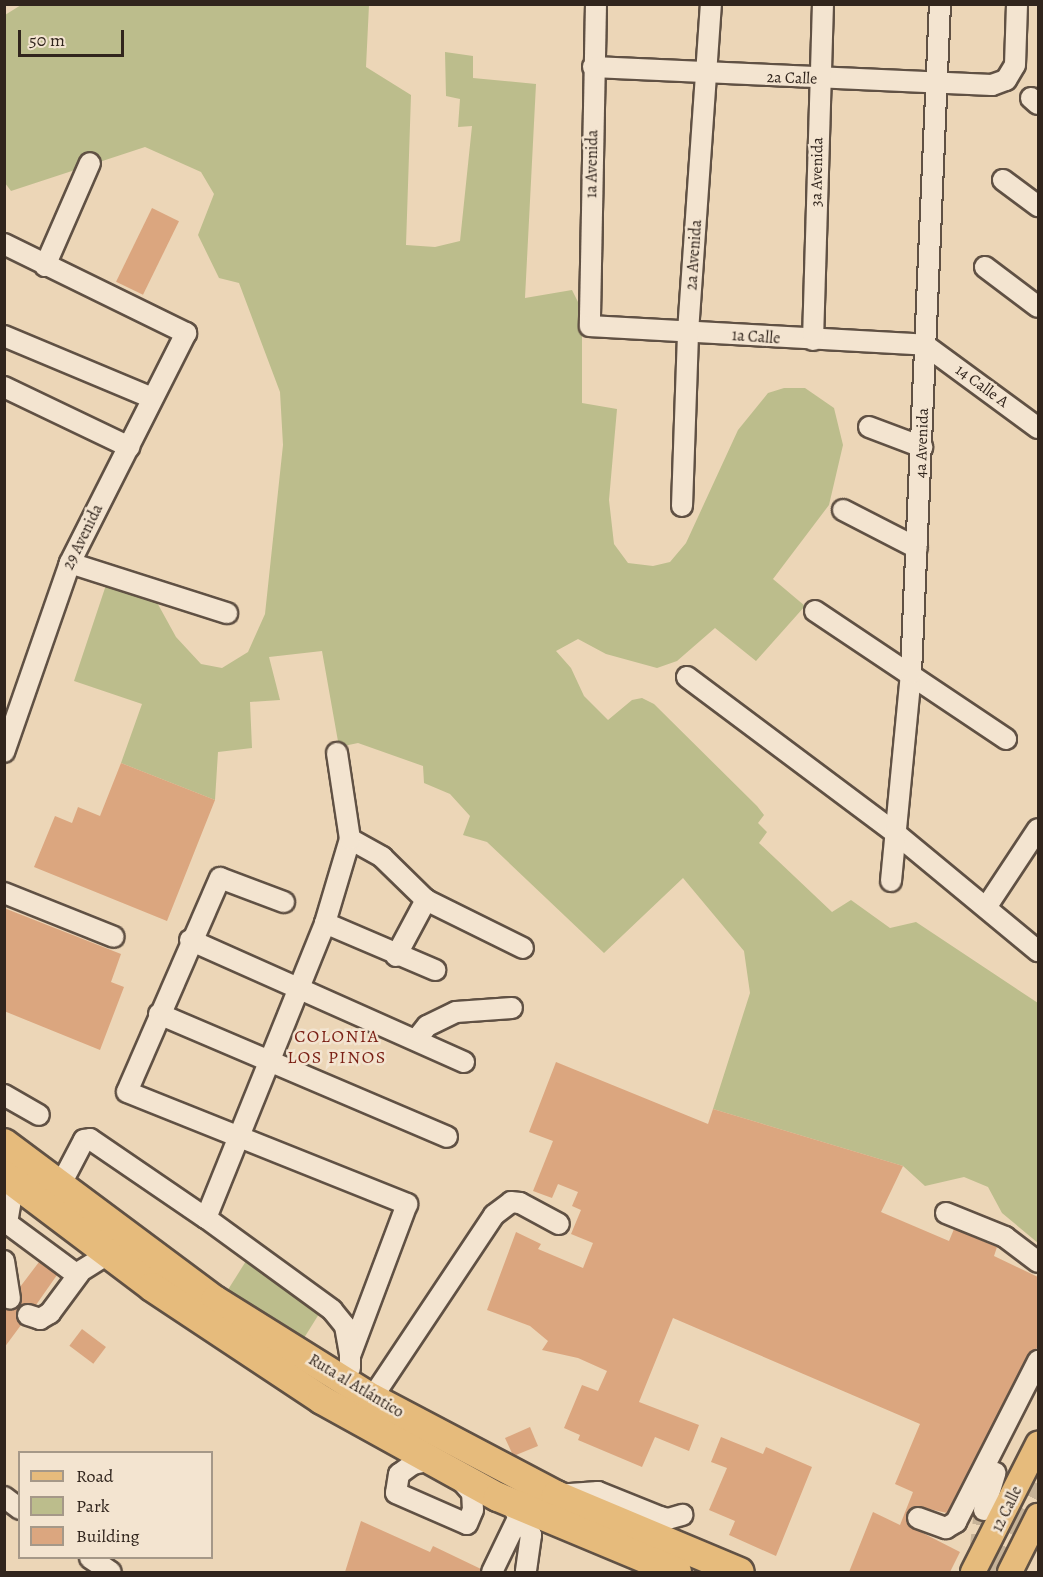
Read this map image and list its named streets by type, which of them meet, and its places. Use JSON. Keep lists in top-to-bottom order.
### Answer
{
  "streets": {
    "highway": ["Ruta al Atlántico"],
    "main road": ["12 Calle"],
    "street": [
      "2a Calle",
      "1a Avenida",
      "3a Avenida",
      "2a Avenida",
      "1a Calle",
      "14 Calle A",
      "4a Avenida",
      "29 Avenida"
    ]
  },
  "crossings": [
    ["2a Calle", "1a Avenida"],
    ["2a Calle", "3a Avenida"],
    ["2a Calle", "2a Avenida"],
    ["2a Calle", "4a Avenida"],
    ["1a Avenida", "1a Calle"],
    ["3a Avenida", "1a Calle"],
    ["2a Avenida", "1a Calle"],
    ["1a Calle", "14 Calle A"],
    ["1a Calle", "4a Avenida"],
    ["14 Calle A", "4a Avenida"]
  ],
  "districts": ["COLONIA LOS PINOS"],
  "legend": ["Road", "Park", "Building"],
  "scale_bar": "50 m"
}
